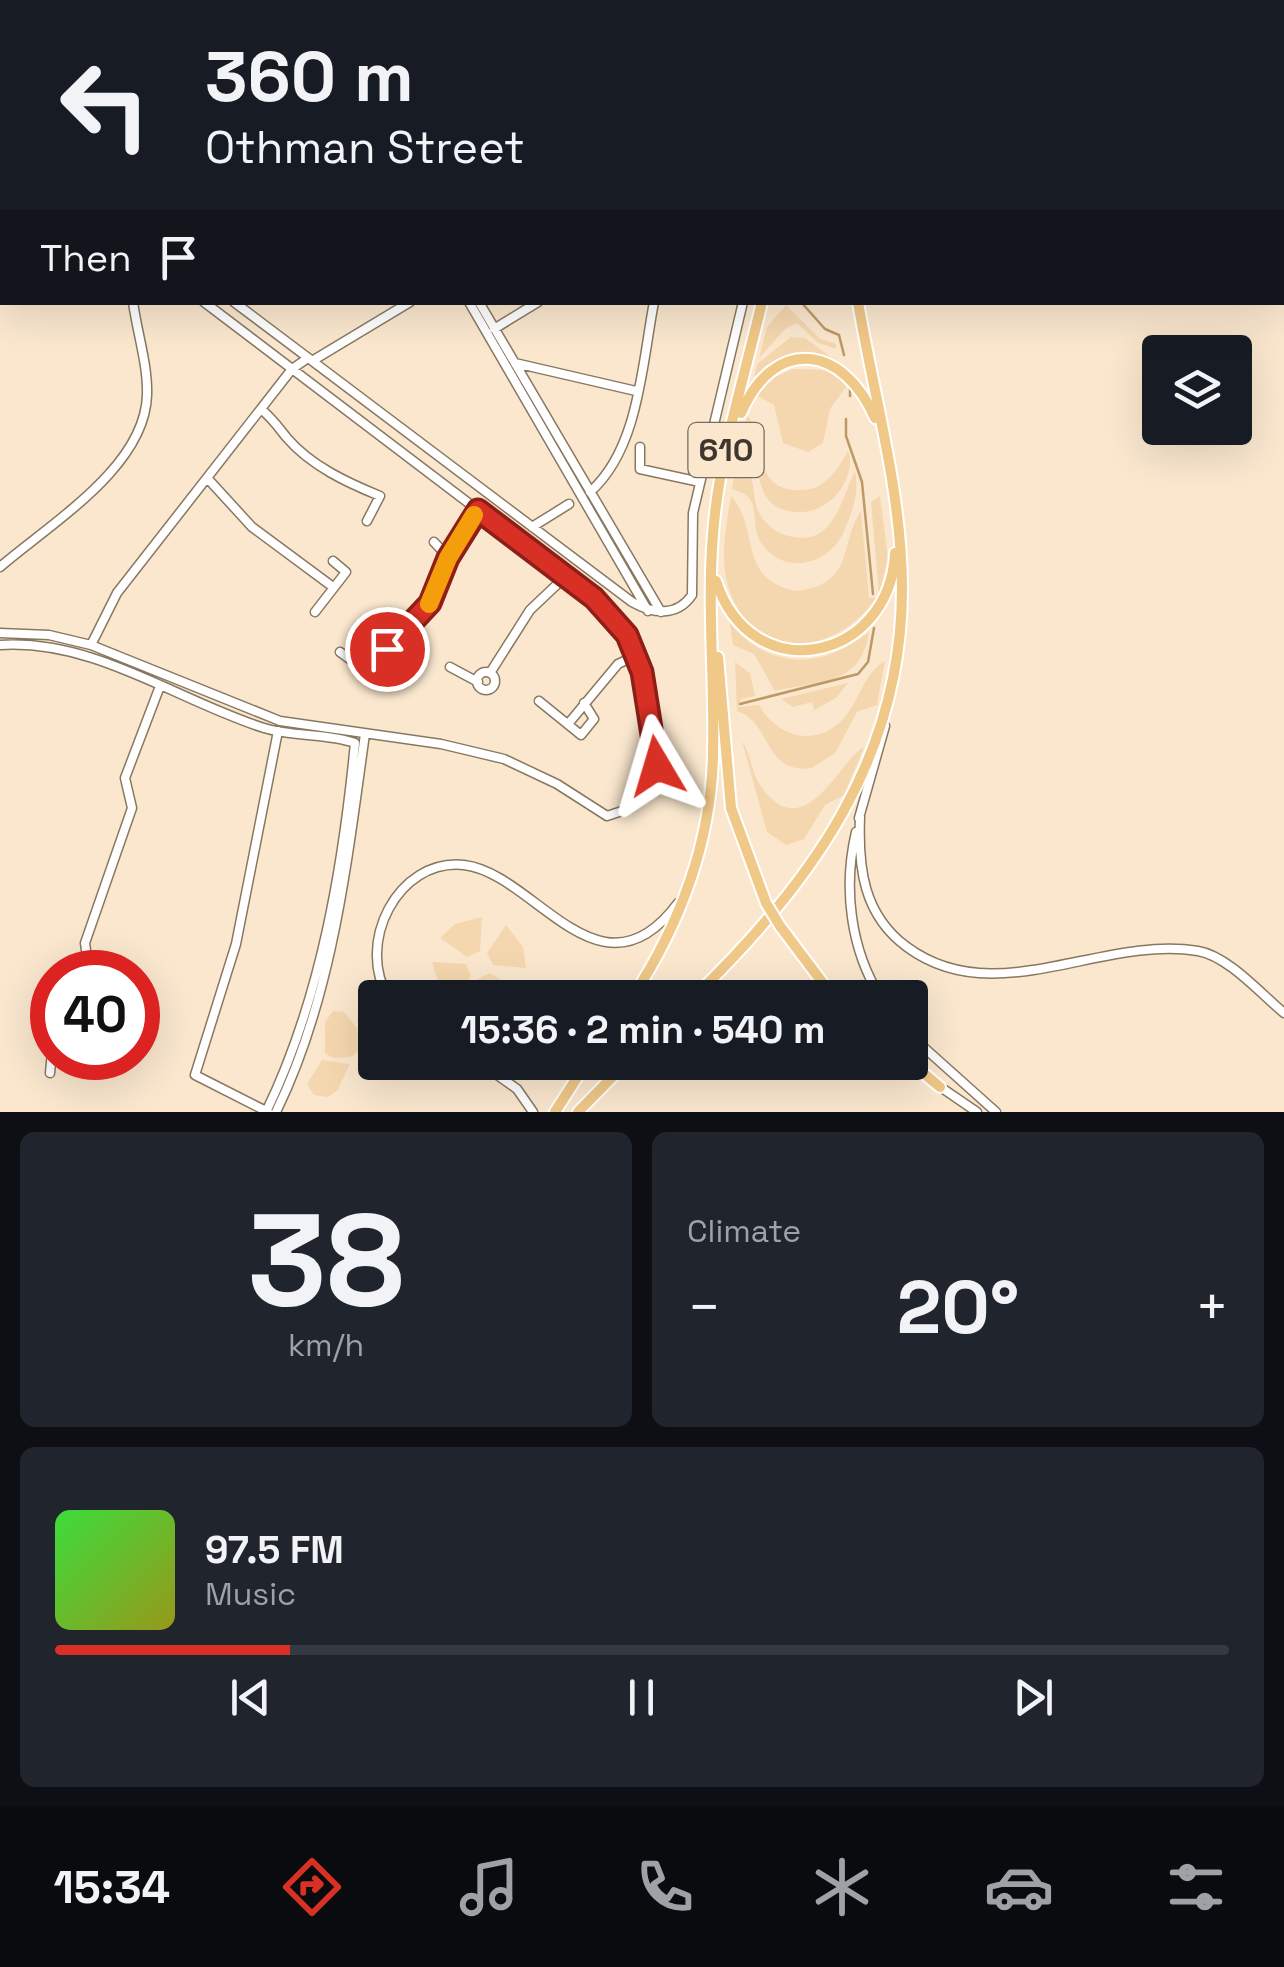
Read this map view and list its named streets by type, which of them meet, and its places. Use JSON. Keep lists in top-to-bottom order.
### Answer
{
  "streets": {
    "main road": ["610"]
  },
  "page": {
    "turn": ["360 m", "Othman Street"],
    "then": "Then",
    "limit": "40",
    "trip": "15:36 · 2 min · 540 m",
    "tile": [
      ["38", "km/h"],
      "Climate"
    ],
    "heat": ["−", "20°", "+"],
    "song": ["97.5 FM", "Music"],
    "tabs": "15:34"
  }
}
